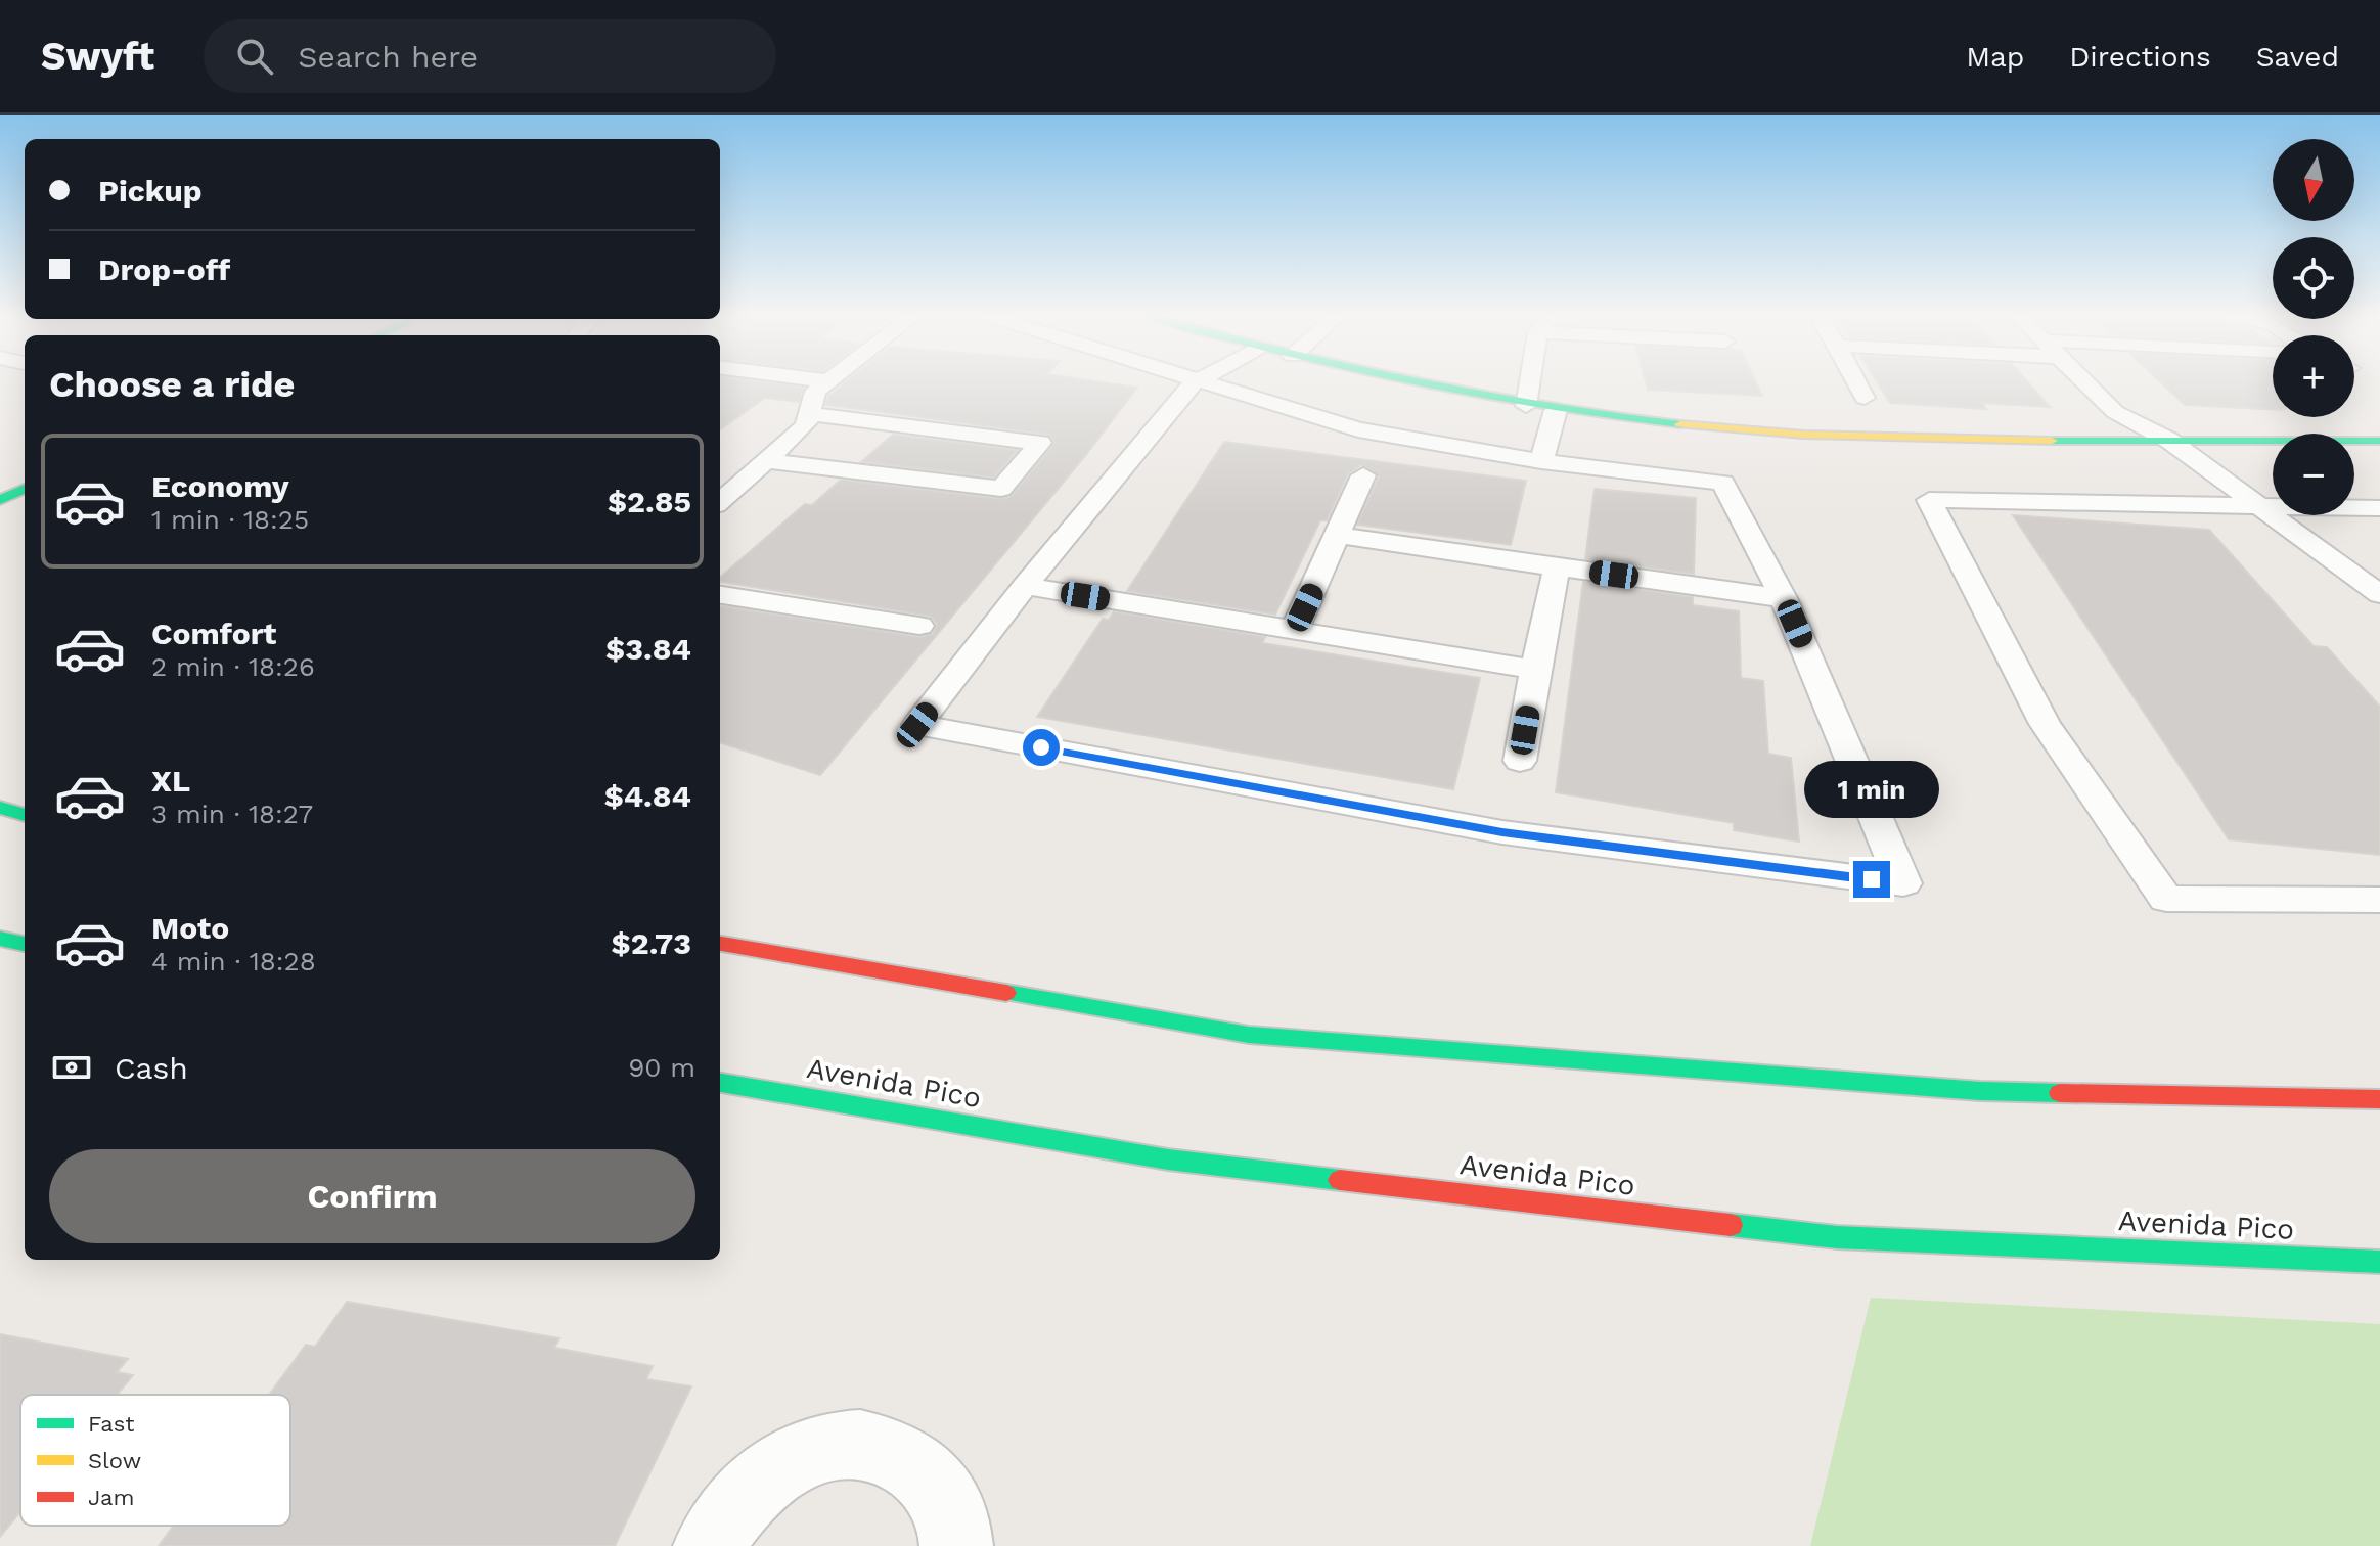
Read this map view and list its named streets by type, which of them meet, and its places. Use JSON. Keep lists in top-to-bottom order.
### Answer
{
  "streets": {
    "main road": ["Avenida Pico"]
  },
  "legend": ["Fast", "Slow", "Jam"],
  "north": "bottom",
  "page": {
    "header": "Swyft",
    "search": "Search here",
    "nav": ["Map", "Directions", "Saved"],
    "map_buttons": ["+", "−"],
    "banner": ["Pickup", "Drop-off"],
    "heading": "Choose a ride",
    "list": [
      {
        "name": "Economy",
        "note": "1 min · 18:25",
        "value": "$2.85"
      },
      {
        "name": "Comfort",
        "note": "2 min · 18:26",
        "value": "$3.84"
      },
      {
        "name": "XL",
        "note": "3 min · 18:27",
        "value": "$4.84"
      },
      {
        "name": "Moto",
        "note": "4 min · 18:28",
        "value": "$2.73"
      }
    ],
    "bubble": "1 min",
    "pay": ["Cash", "90 m"],
    "buttons": "Confirm"
  }
}
